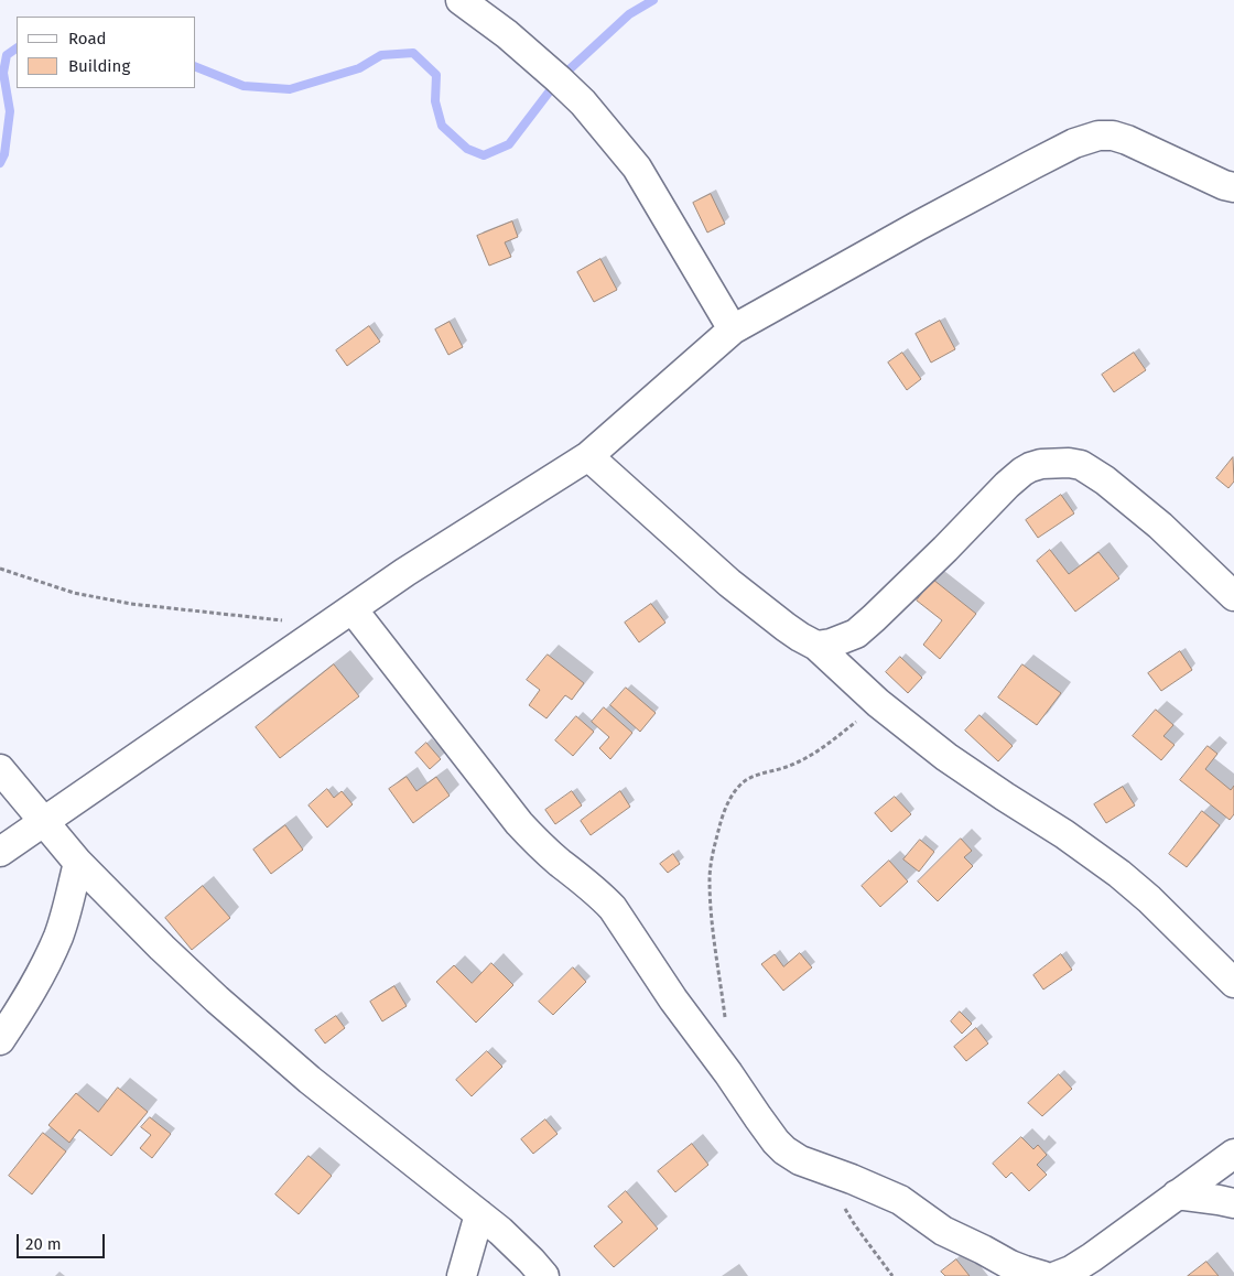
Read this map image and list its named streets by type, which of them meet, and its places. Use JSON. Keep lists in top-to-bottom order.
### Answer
{
  "legend": ["Road", "Building"],
  "scale_bar": "20 m"
}
